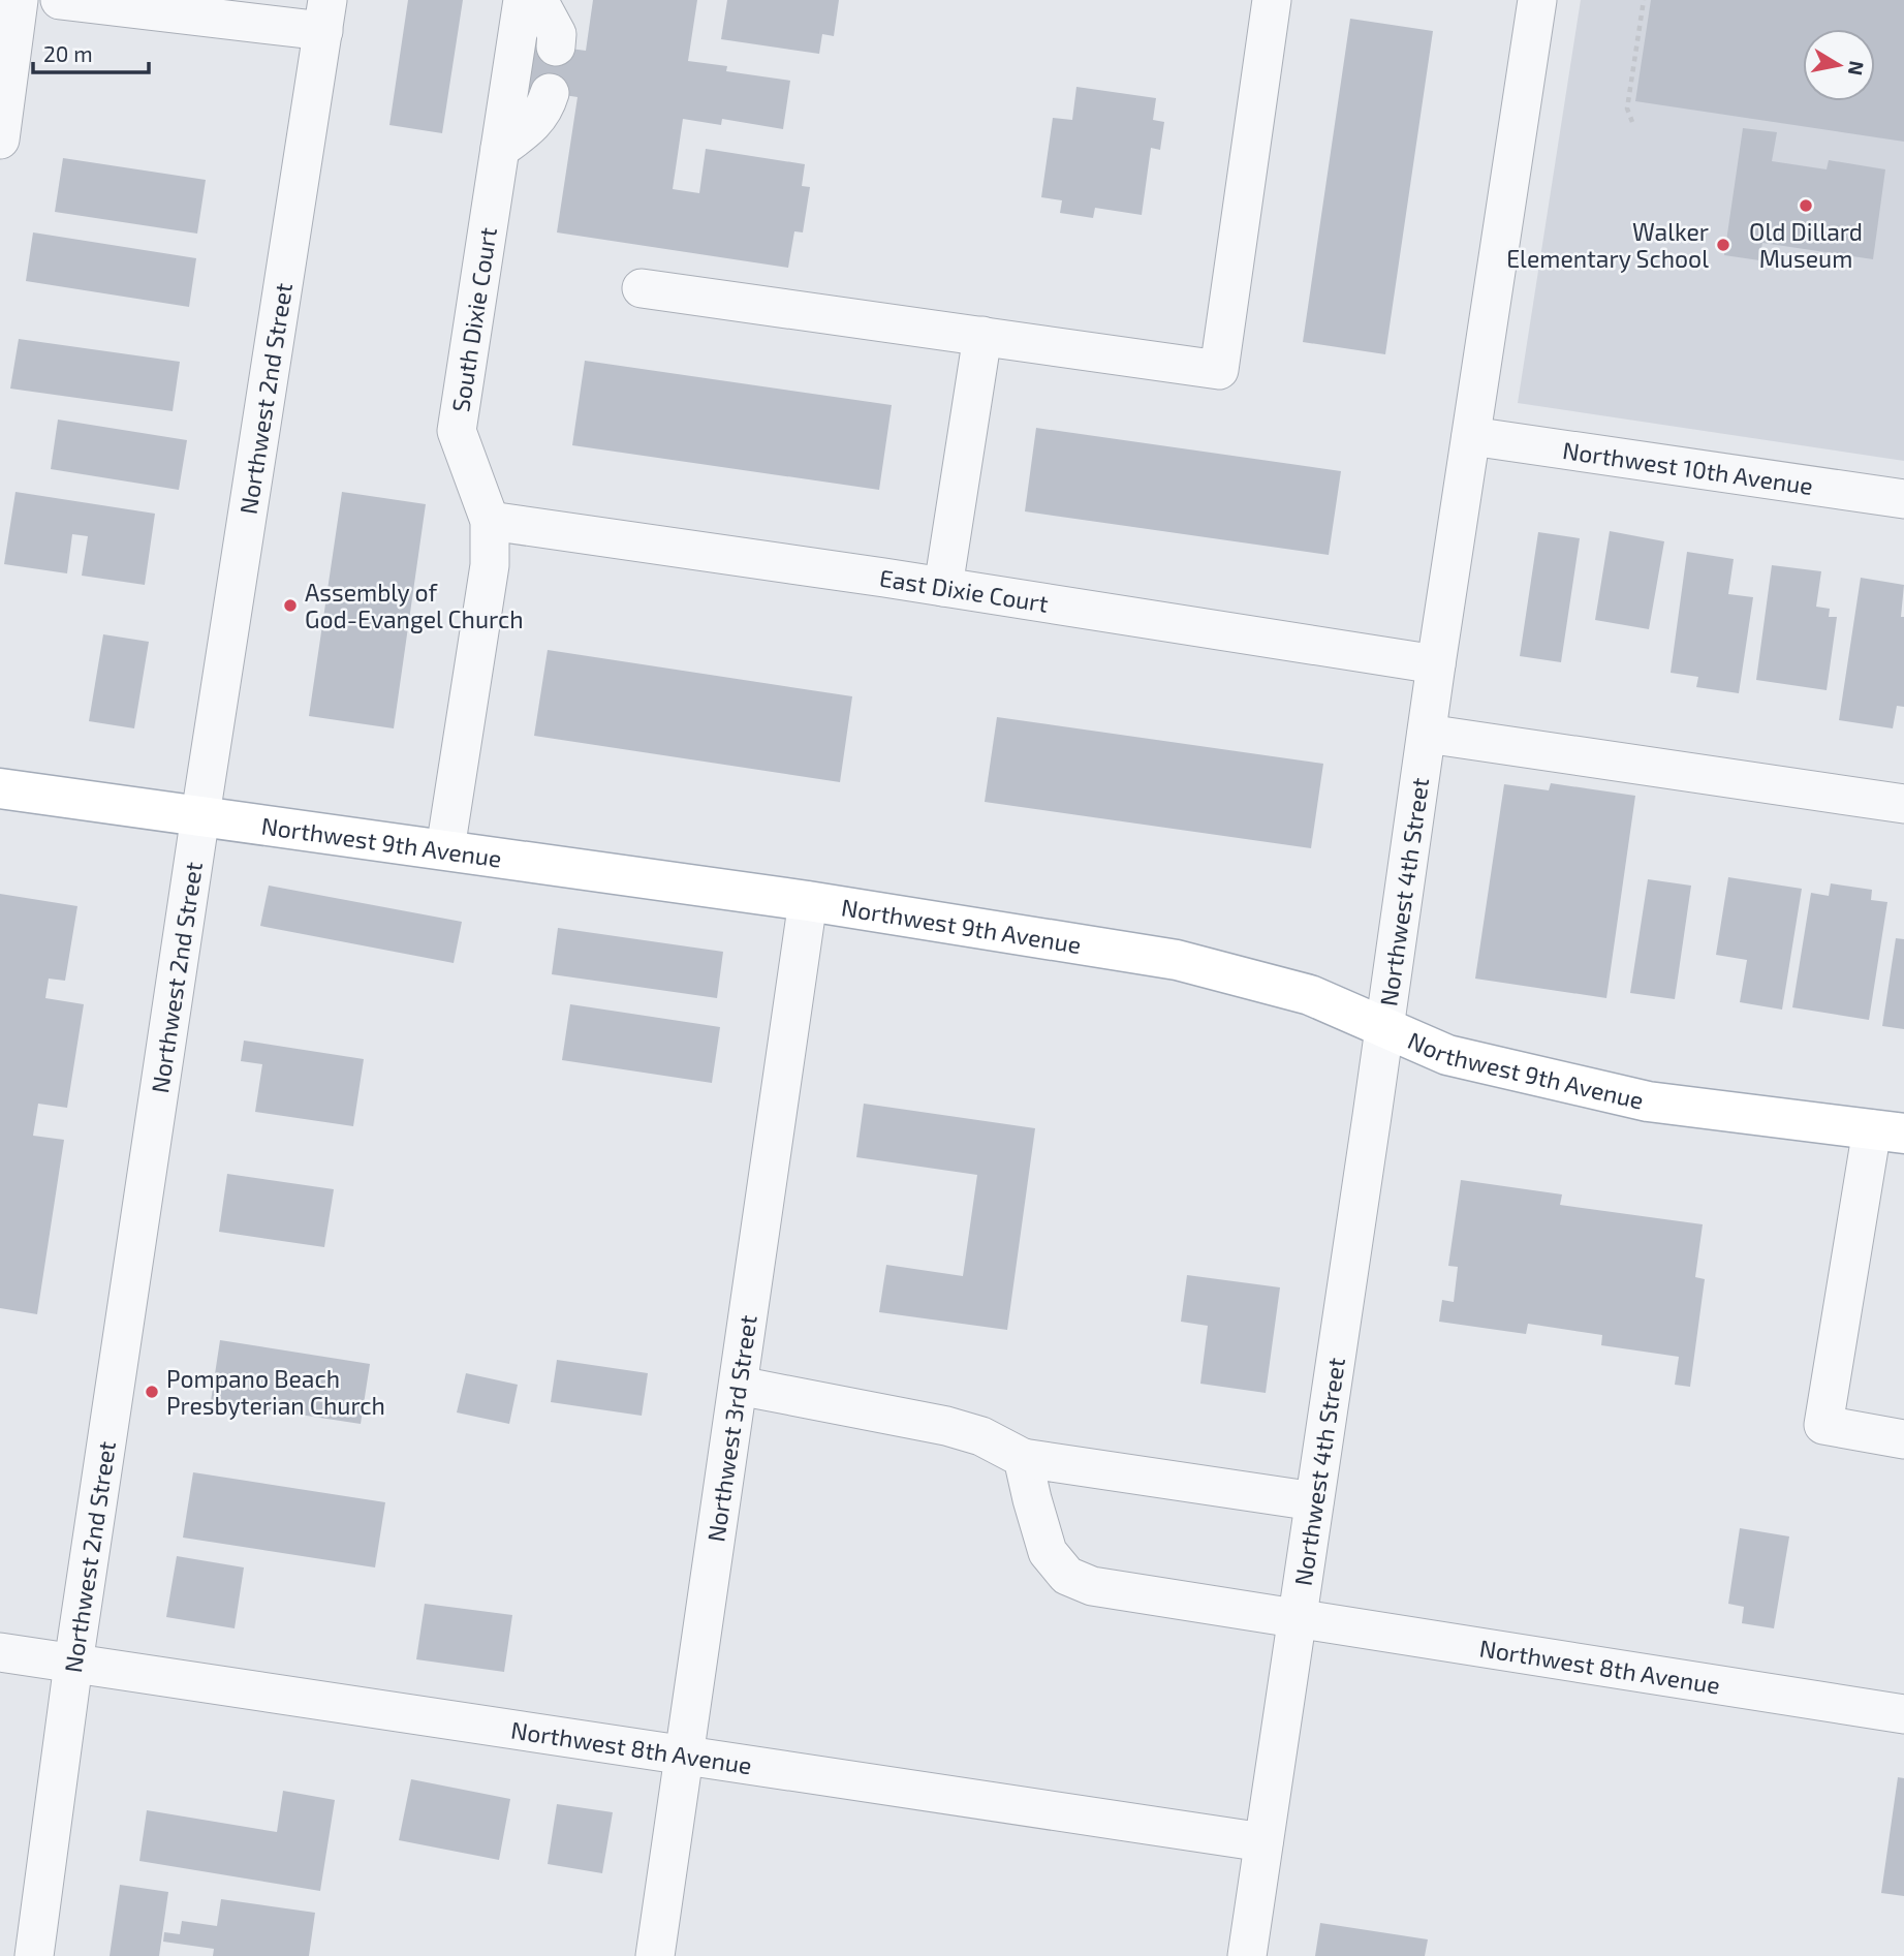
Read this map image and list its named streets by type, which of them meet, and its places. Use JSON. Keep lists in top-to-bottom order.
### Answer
{
  "streets": {
    "main road": ["Northwest 9th Avenue"],
    "street": [
      "South Dixie Court",
      "Northwest 2nd Street",
      "Northwest 10th Avenue",
      "East Dixie Court",
      "Northwest 4th Street",
      "Northwest 3rd Street",
      "Northwest 8th Avenue"
    ]
  },
  "crossings": [
    ["South Dixie Court", "East Dixie Court"],
    ["South Dixie Court", "Northwest 9th Avenue"],
    ["Northwest 2nd Street", "Northwest 9th Avenue"],
    ["Northwest 2nd Street", "Northwest 8th Avenue"],
    ["Northwest 10th Avenue", "Northwest 4th Street"],
    ["East Dixie Court", "Northwest 4th Street"],
    ["Northwest 9th Avenue", "Northwest 4th Street"],
    ["Northwest 9th Avenue", "Northwest 3rd Street"],
    ["Northwest 4th Street", "Northwest 8th Avenue"],
    ["Northwest 3rd Street", "Northwest 8th Avenue"]
  ],
  "places": [
    "Old Dillard Museum",
    "Walker Elementary School",
    "Assembly of God-Evangel Church",
    "Pompano Beach Presbyterian Church"
  ],
  "scale_bar": "20 m",
  "north": "right"
}
